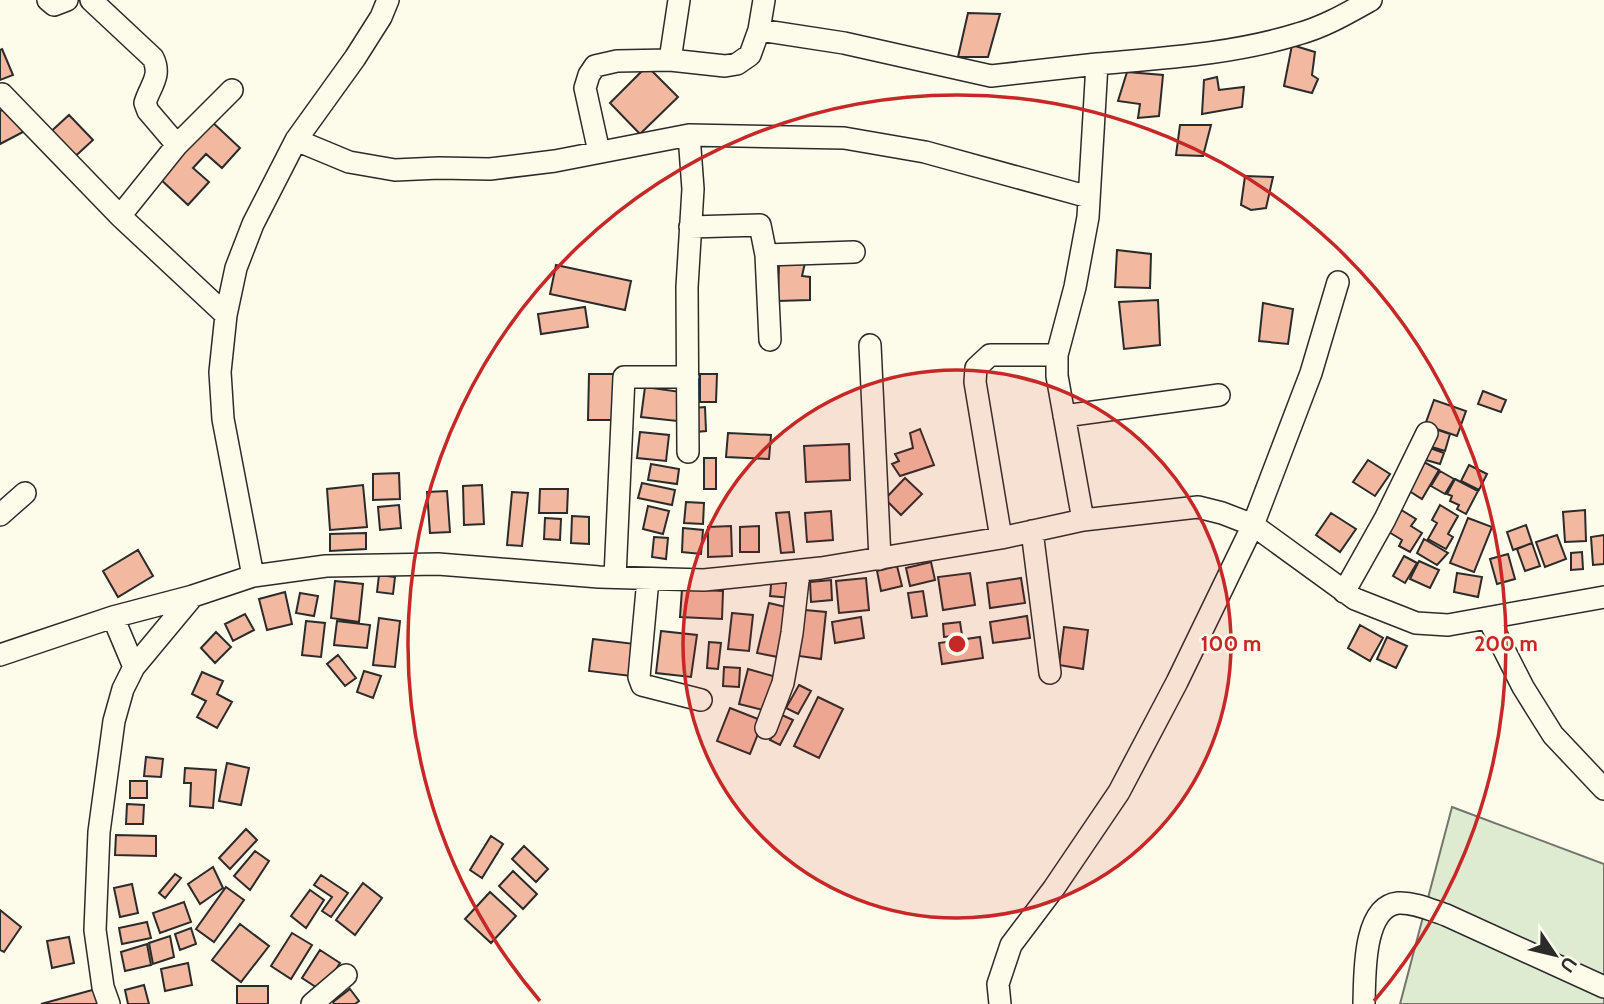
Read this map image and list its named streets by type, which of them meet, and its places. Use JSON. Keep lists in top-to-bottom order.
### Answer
{
  "north": "bottom right",
  "rings": ["100 m", "200 m"]
}
